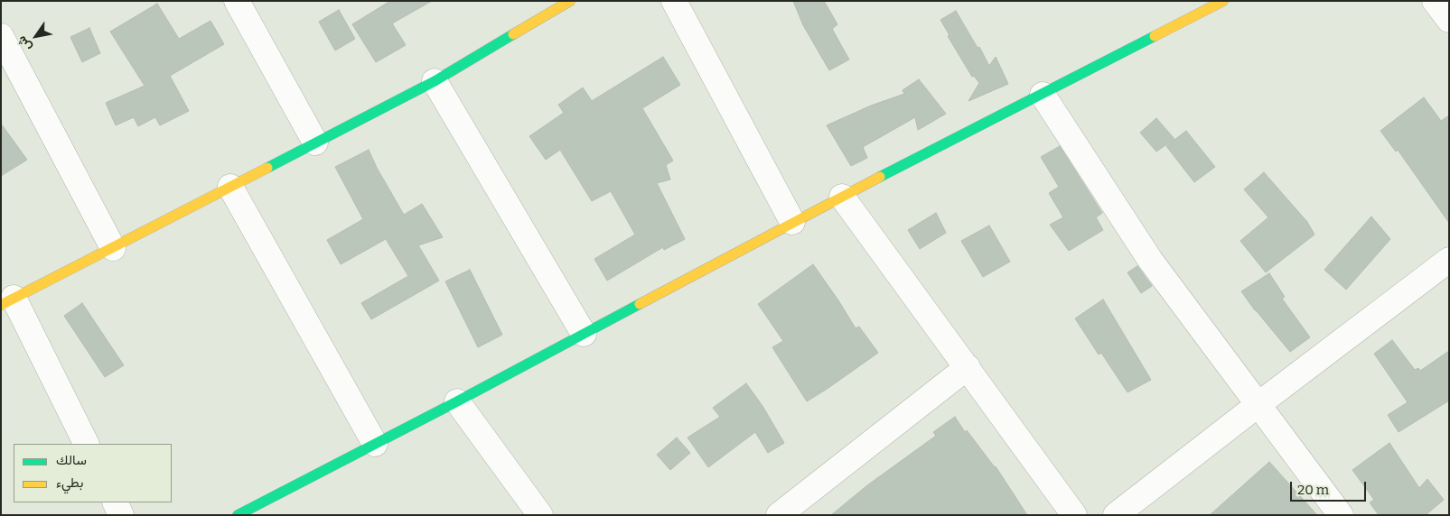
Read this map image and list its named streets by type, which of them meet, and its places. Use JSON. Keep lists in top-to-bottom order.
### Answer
{
  "legend": ["سالك", "بطيء"],
  "scale_bar": "20 m",
  "north": "bottom left"
}
